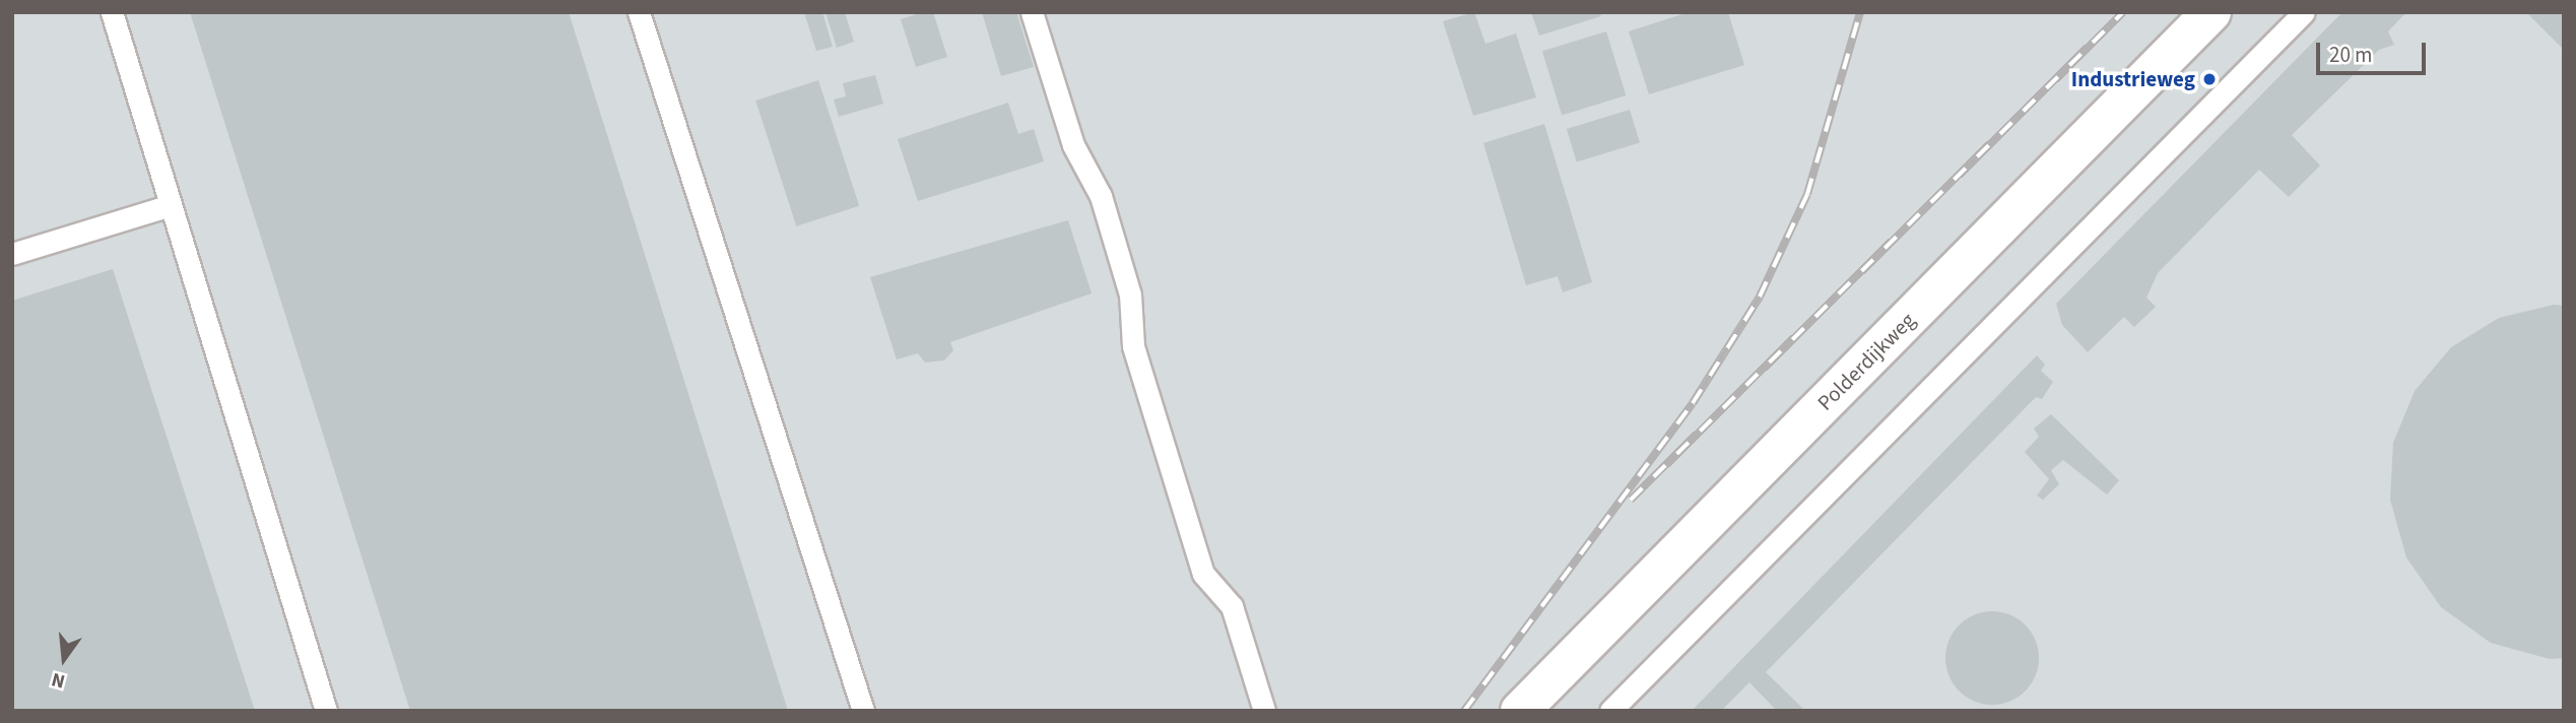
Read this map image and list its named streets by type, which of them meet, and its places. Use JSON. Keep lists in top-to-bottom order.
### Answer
{
  "streets": {
    "street": ["Polderdijkweg"]
  },
  "places": ["Industrieweg"],
  "scale_bar": "20 m",
  "north": "bottom"
}
